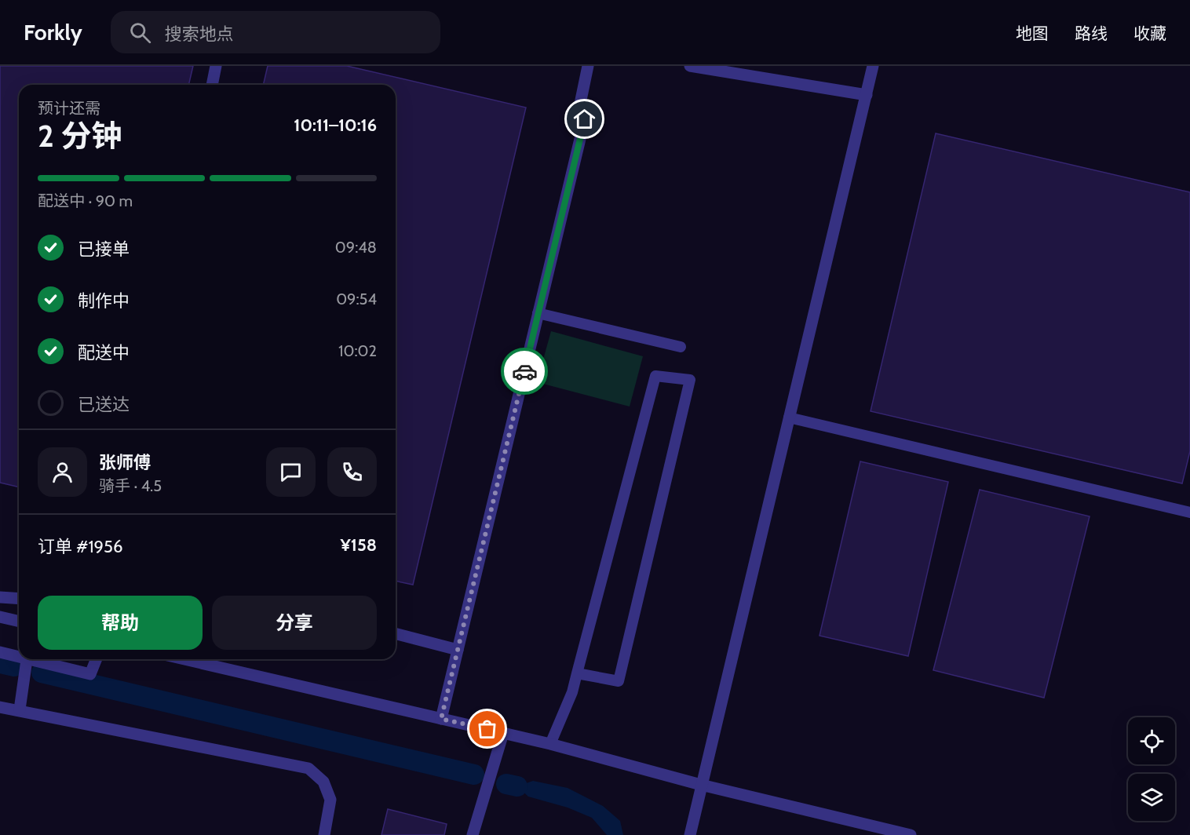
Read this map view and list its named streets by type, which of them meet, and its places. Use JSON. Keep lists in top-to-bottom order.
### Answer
{
  "page": {
    "header": "Forkly",
    "search": "搜索地点",
    "nav": ["地图", "路线", "收藏"],
    "heading": ["2 分钟", "预计还需", "10:11–10:16"],
    "panel": [
      "张师傅",
      "骑手 · 4.5",
      "订单 #1956",
      "¥158"
    ],
    "bar": "配送中 · 90 m",
    "list": [
      ["已接单", "09:48"],
      ["制作中", "09:54"],
      ["配送中", "10:02"],
      "已送达"
    ],
    "buttons": ["帮助", "分享"]
  }
}
